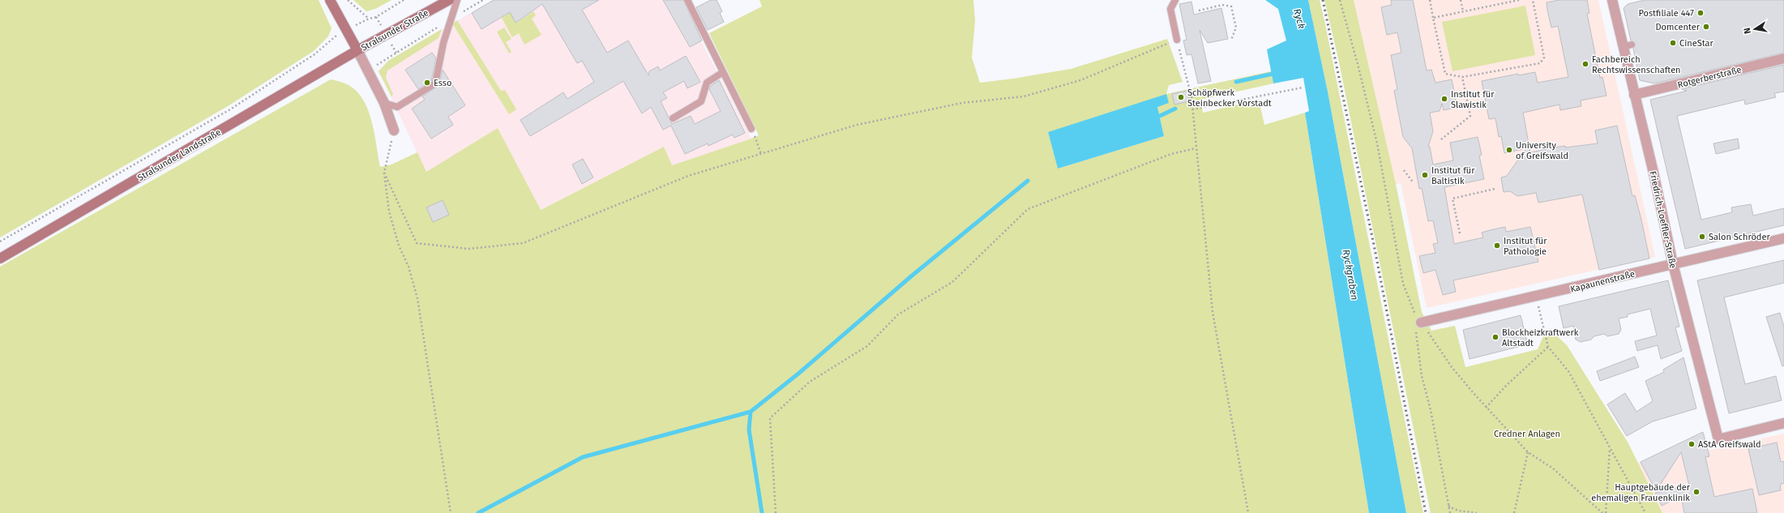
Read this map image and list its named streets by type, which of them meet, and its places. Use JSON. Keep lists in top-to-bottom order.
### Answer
{
  "streets": {
    "main road": ["Stralsunder Straße", "Stralsunder Landstraße"],
    "street": ["Rotgerberstraße", "Friedrich-Loeffler-Straße", "Kapaunenstraße"]
  },
  "crossings": [
    ["Stralsunder Straße", "Stralsunder Landstraße"],
    ["Rotgerberstraße", "Friedrich-Loeffler-Straße"],
    ["Friedrich-Loeffler-Straße", "Kapaunenstraße"]
  ],
  "water": ["Ryck", "Ryckgraben"],
  "parks": ["Credner Anlagen"],
  "places": [
    "Postfiliale 447",
    "Domcenter",
    "CineStar",
    "Fachbereich Rechtswissenschaften",
    "Esso",
    "Schöpfwerk Steinbecker Vorstadt",
    "Institut für Slawistik",
    "University of Greifswald",
    "Institut für Baltistik",
    "Salon Schröder",
    "Institut für Pathologie",
    "Blockheizkraftwerk Altstadt",
    "AStA Greifswald",
    "Hauptgebäude der ehemaligen Frauenklinik"
  ],
  "north": "left"
}
